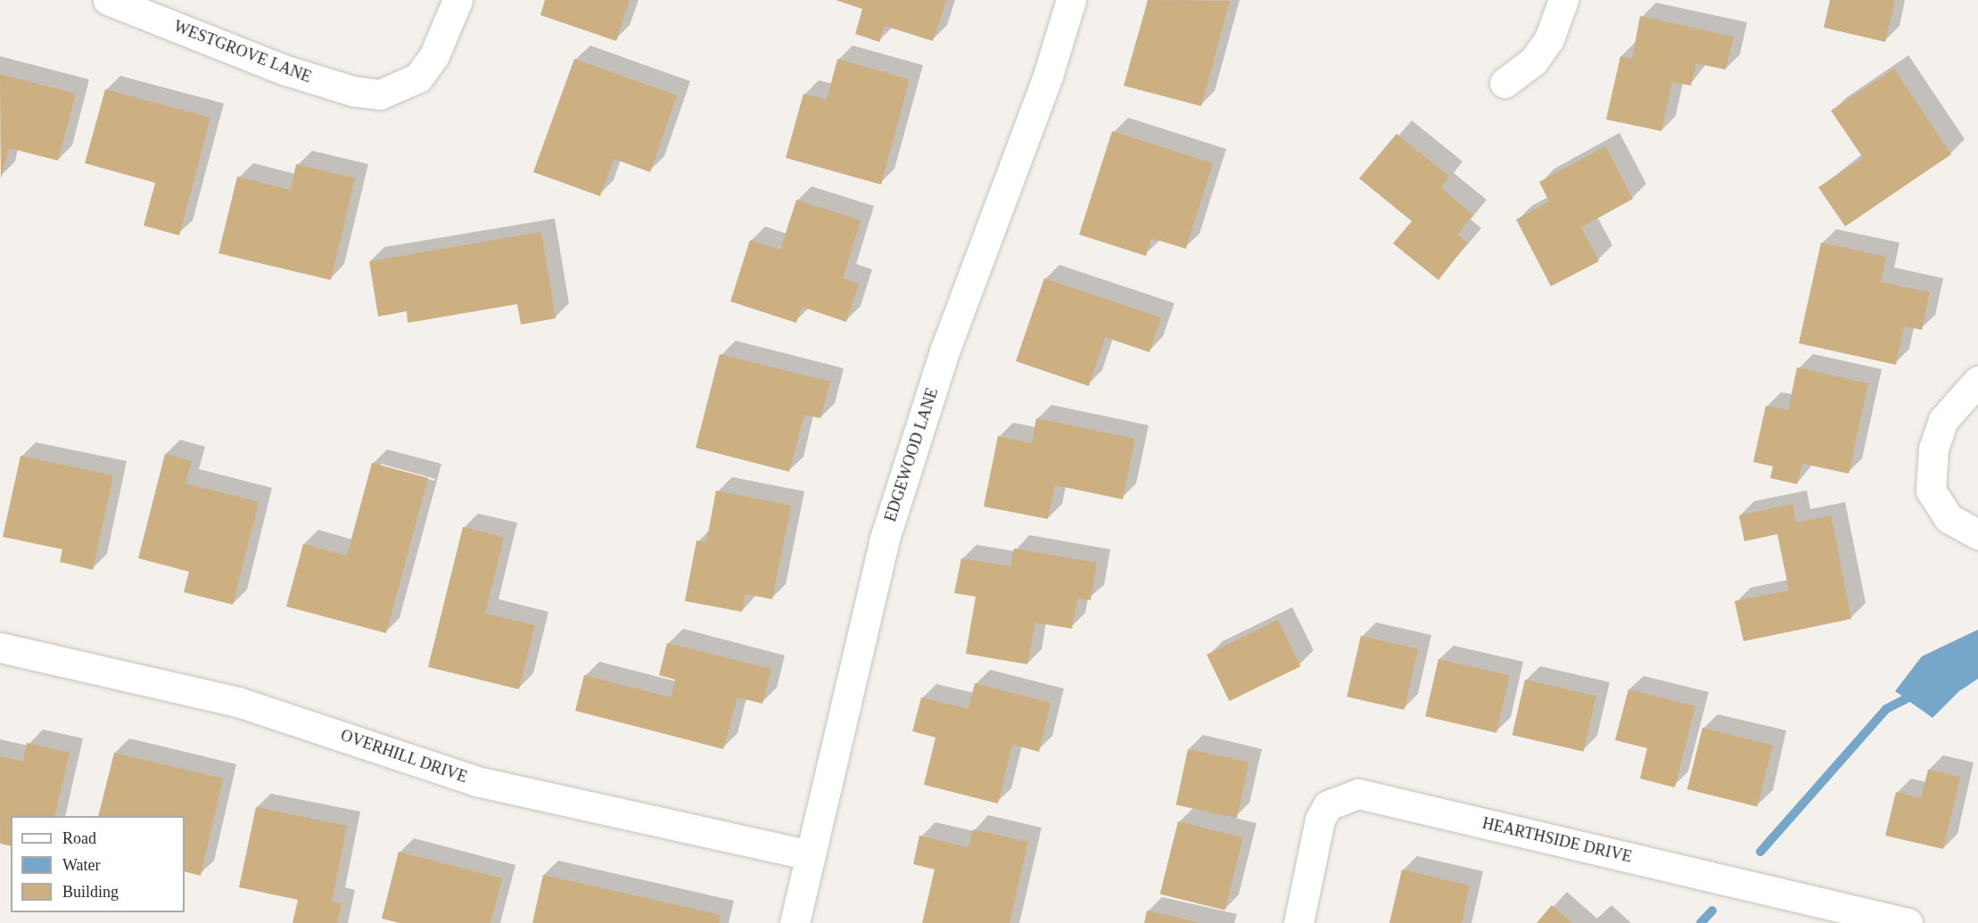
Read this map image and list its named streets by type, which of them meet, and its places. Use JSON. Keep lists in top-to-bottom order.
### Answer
{
  "streets": {
    "street": [
      "WESTGROVE LANE",
      "EDGEWOOD LANE",
      "OVERHILL DRIVE",
      "HEARTHSIDE DRIVE"
    ]
  },
  "crossings": [
    ["EDGEWOOD LANE", "OVERHILL DRIVE"]
  ],
  "legend": ["Road", "Water", "Building"]
}
